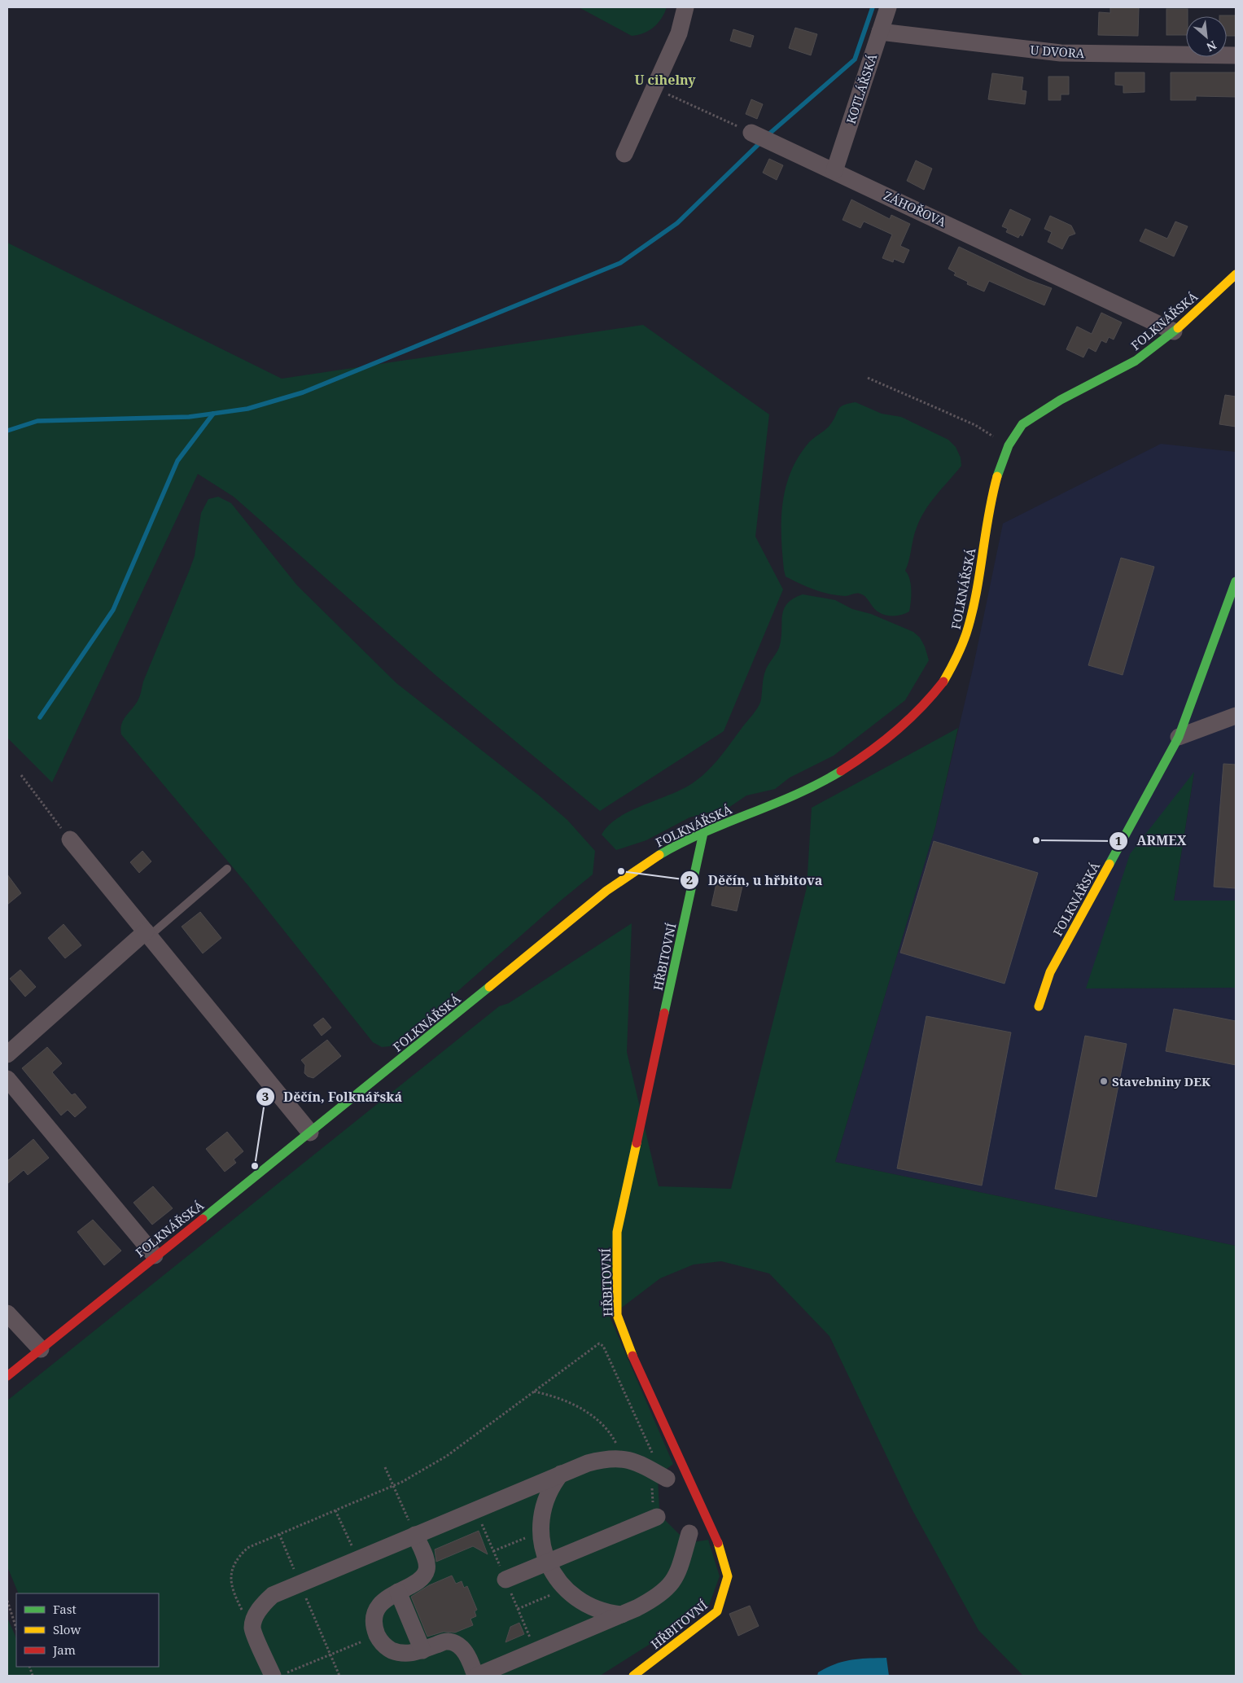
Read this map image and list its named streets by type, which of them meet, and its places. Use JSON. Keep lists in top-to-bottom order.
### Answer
{
  "streets": {
    "street": [
      "U DVORA",
      "KOTLÁŘSKÁ",
      "ZÁHOŘOVA",
      "FOLKNÁŘSKÁ",
      "HŘBITOVNÍ"
    ]
  },
  "crossings": [
    ["U DVORA", "KOTLÁŘSKÁ"],
    ["KOTLÁŘSKÁ", "ZÁHOŘOVA"],
    ["ZÁHOŘOVA", "FOLKNÁŘSKÁ"],
    ["FOLKNÁŘSKÁ", "HŘBITOVNÍ"]
  ],
  "districts": ["U cihelny"],
  "places": [
    "ARMEX",
    "Děčín, u hřbitova",
    "Stavebniny DEK",
    "Děčín, Folknářská"
  ],
  "legend": ["Fast", "Slow", "Jam"],
  "north": "bottom right"
}
